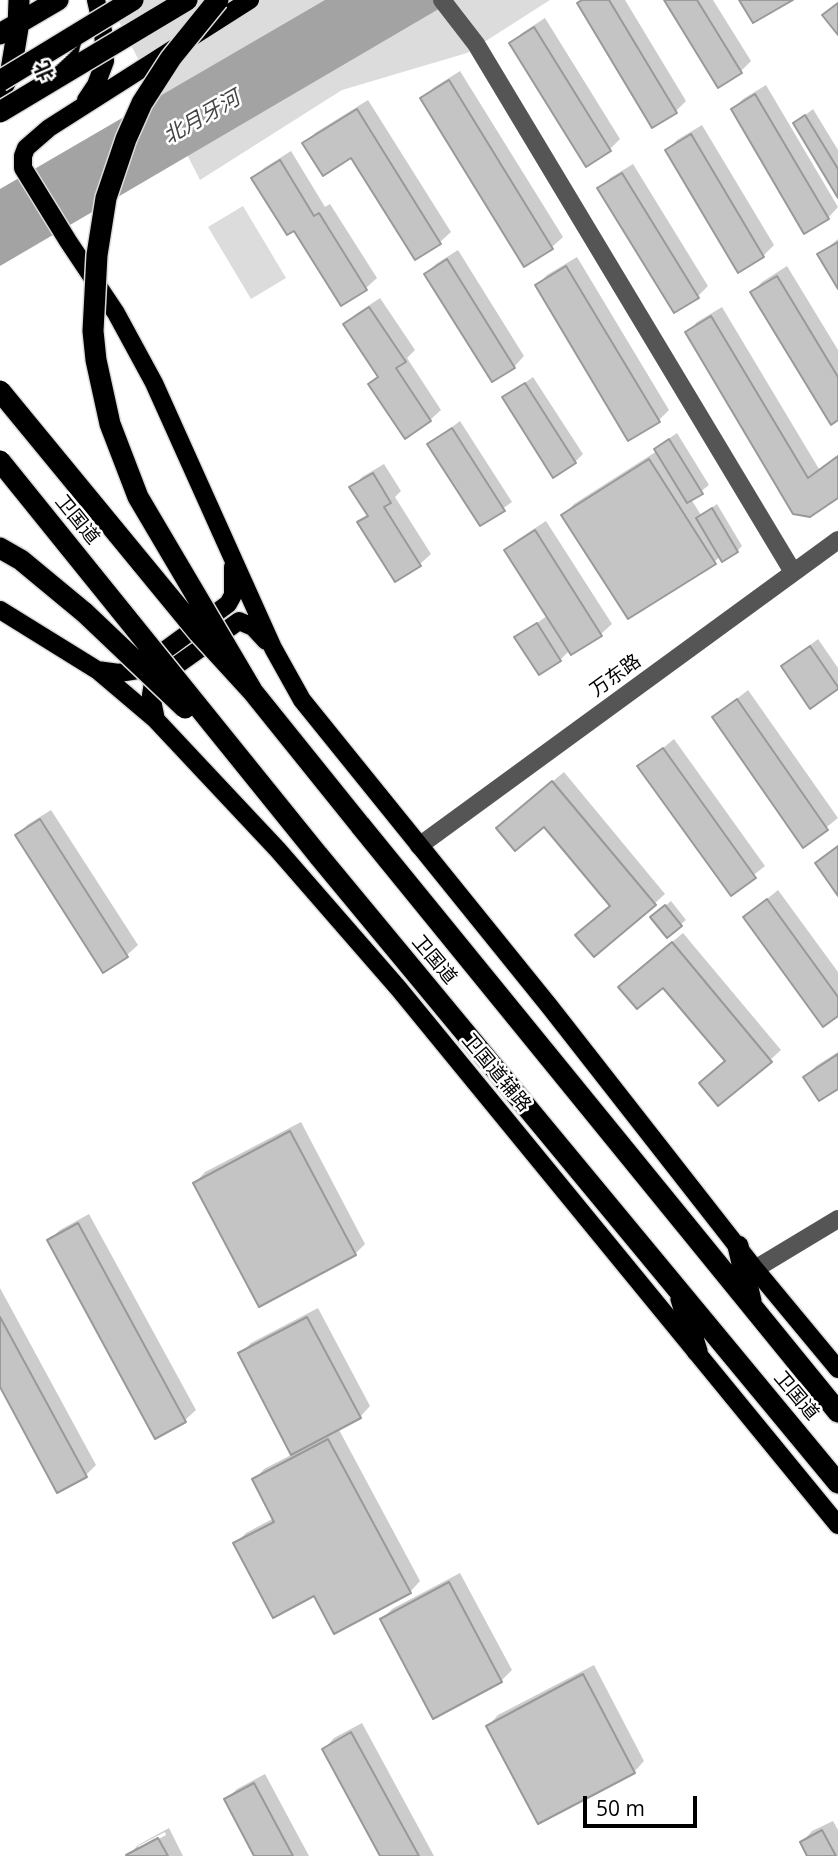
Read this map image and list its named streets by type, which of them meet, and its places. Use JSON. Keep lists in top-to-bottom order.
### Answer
{
  "streets": {
    "highway": ["卫国道"],
    "main road": ["卫国道辅路"],
    "street": ["万东路"]
  },
  "water": ["北月牙河"],
  "scale_bar": "50 m",
  "north": "bottom left"
}
